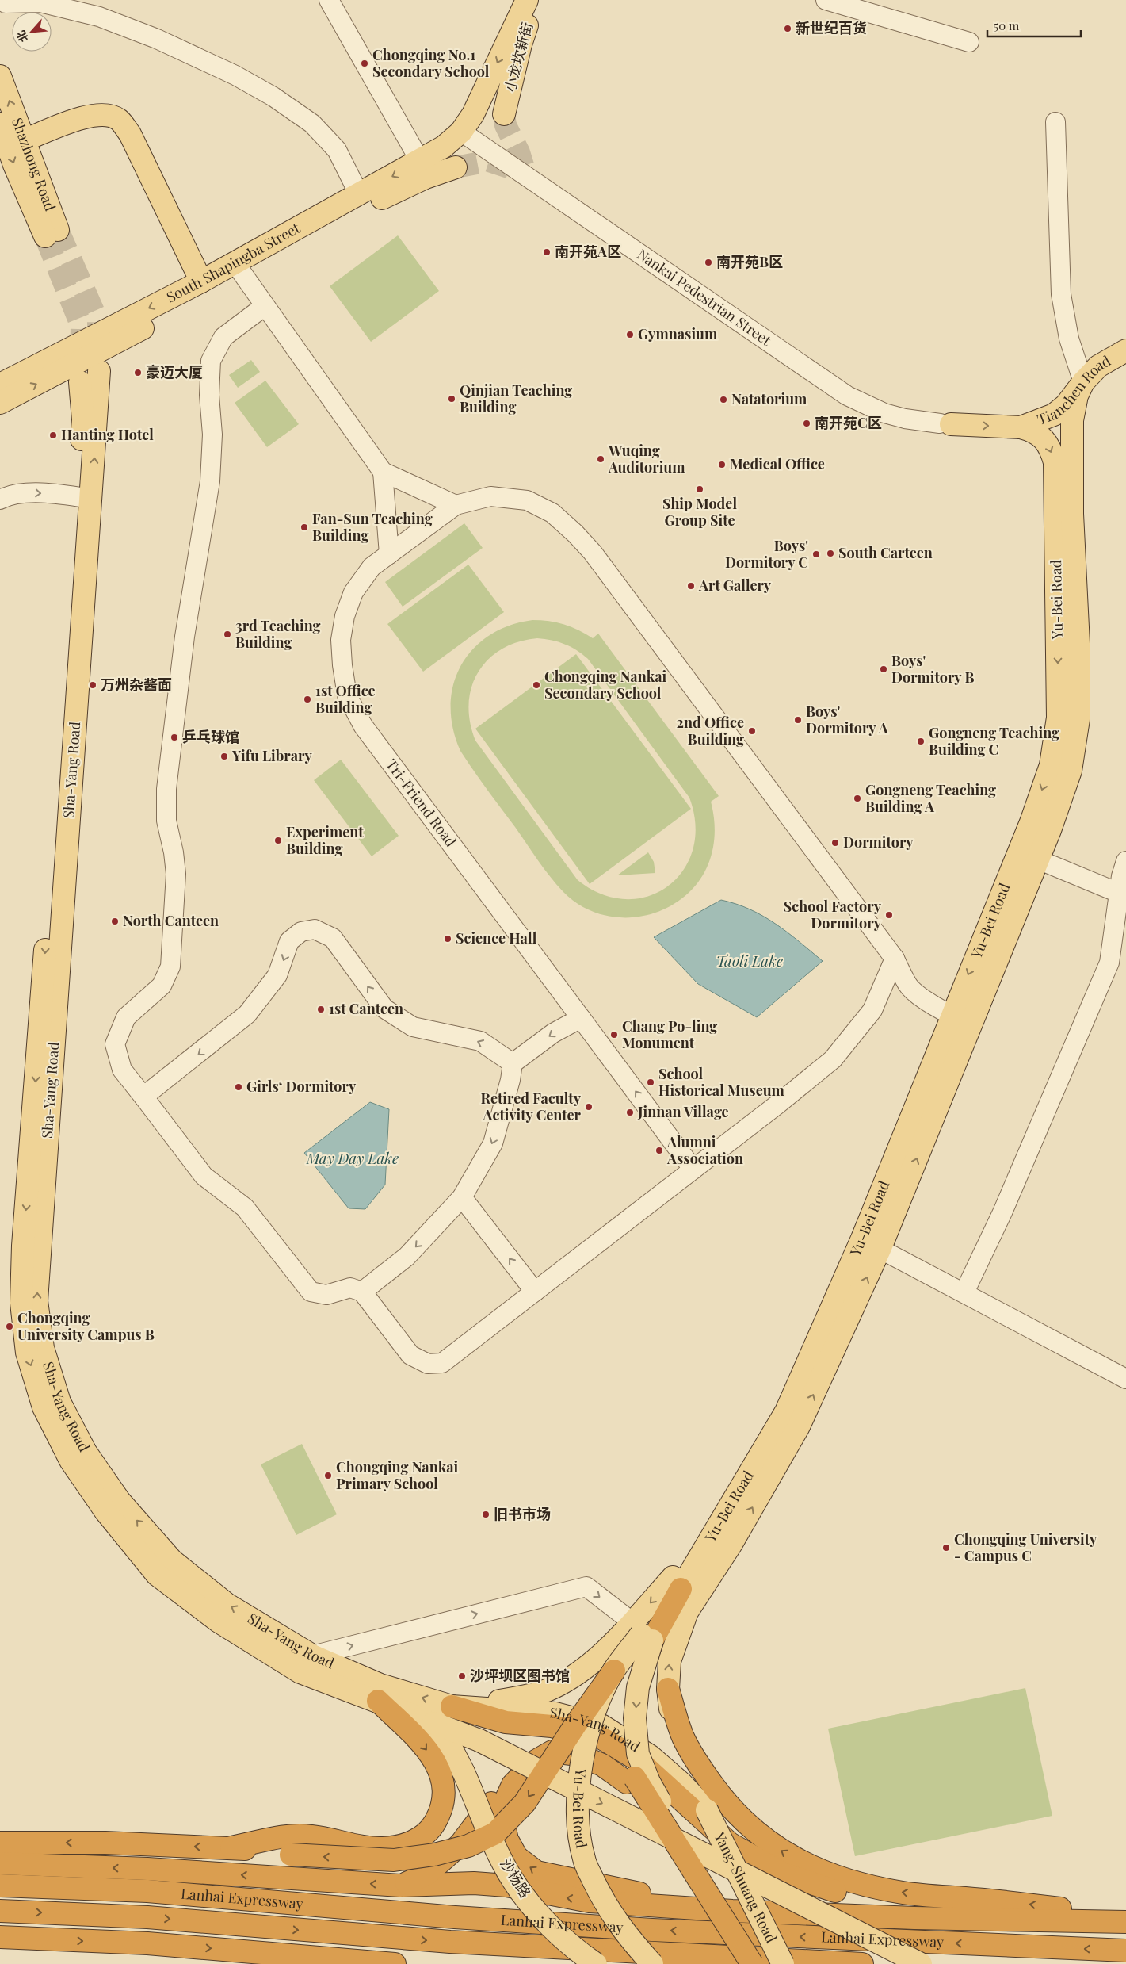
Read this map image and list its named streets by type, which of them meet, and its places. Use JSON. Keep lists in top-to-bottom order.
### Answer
{
  "streets": {
    "highway": ["Lanhai Expressway"],
    "main road": [
      "小龙坎新街",
      "Shazhong Road",
      "South Shapingba Street",
      "Tianchen Road",
      "Yu-Bei Road",
      "Sha-Yang Road",
      "沙杨路",
      "Yang-Shuang Road"
    ],
    "street": ["Nankai Pedestrian Street", "Tri-Friend Road"]
  },
  "crossings": [
    ["小龙坎新街", "South Shapingba Street"],
    ["小龙坎新街", "Nankai Pedestrian Street"],
    ["South Shapingba Street", "Nankai Pedestrian Street"],
    ["Tianchen Road", "Yu-Bei Road"],
    ["Yu-Bei Road", "Sha-Yang Road"],
    ["Yu-Bei Road", "Yang-Shuang Road"],
    ["Sha-Yang Road", "沙杨路"],
    ["Sha-Yang Road", "Yang-Shuang Road"]
  ],
  "water": ["Taoli Lake", "May Day Lake"],
  "places": [
    "新世纪百货",
    "Chongqing No.1 Secondary School",
    "南开苑A区",
    "南开苑B区",
    "Gymnasium",
    "豪迈大厦",
    "Qinjian Teaching Building",
    "Natatorium",
    "南开苑C区",
    "Hanting Hotel",
    "Wuqing Auditorium",
    "Medical Office",
    "Ship Model Group Site",
    "Fan-Sun Teaching Building",
    "South Carteen",
    "Boys' Dormitory C",
    "Art Gallery",
    "3rd Teaching Building",
    "Boys' Dormitory B",
    "万州杂酱面",
    "Chongqing Nankai Secondary School",
    "1st Office Building",
    "Boys' Dormitory A",
    "2nd Office Building",
    "乒乓球馆",
    "Gongneng Teaching Building C",
    "Yifu Library",
    "Gongneng Teaching Building A",
    "Experiment Building",
    "Dormitory",
    "School Factory Dormitory",
    "North Canteen",
    "Science Hall",
    "1st Canteen",
    "Chang Po-ling Monument",
    "School Historical Museum",
    "Girls‘ Dormitory",
    "Retired Faculty Activity Center",
    "Jinnan Village",
    "Alumni Association",
    "Chongqing University Campus B",
    "Chongqing Nankai Primary School",
    "旧书市场",
    "Chongqing University - Campus C",
    "沙坪坝区图书馆"
  ],
  "scale_bar": "50 m",
  "north": "bottom left"
}
